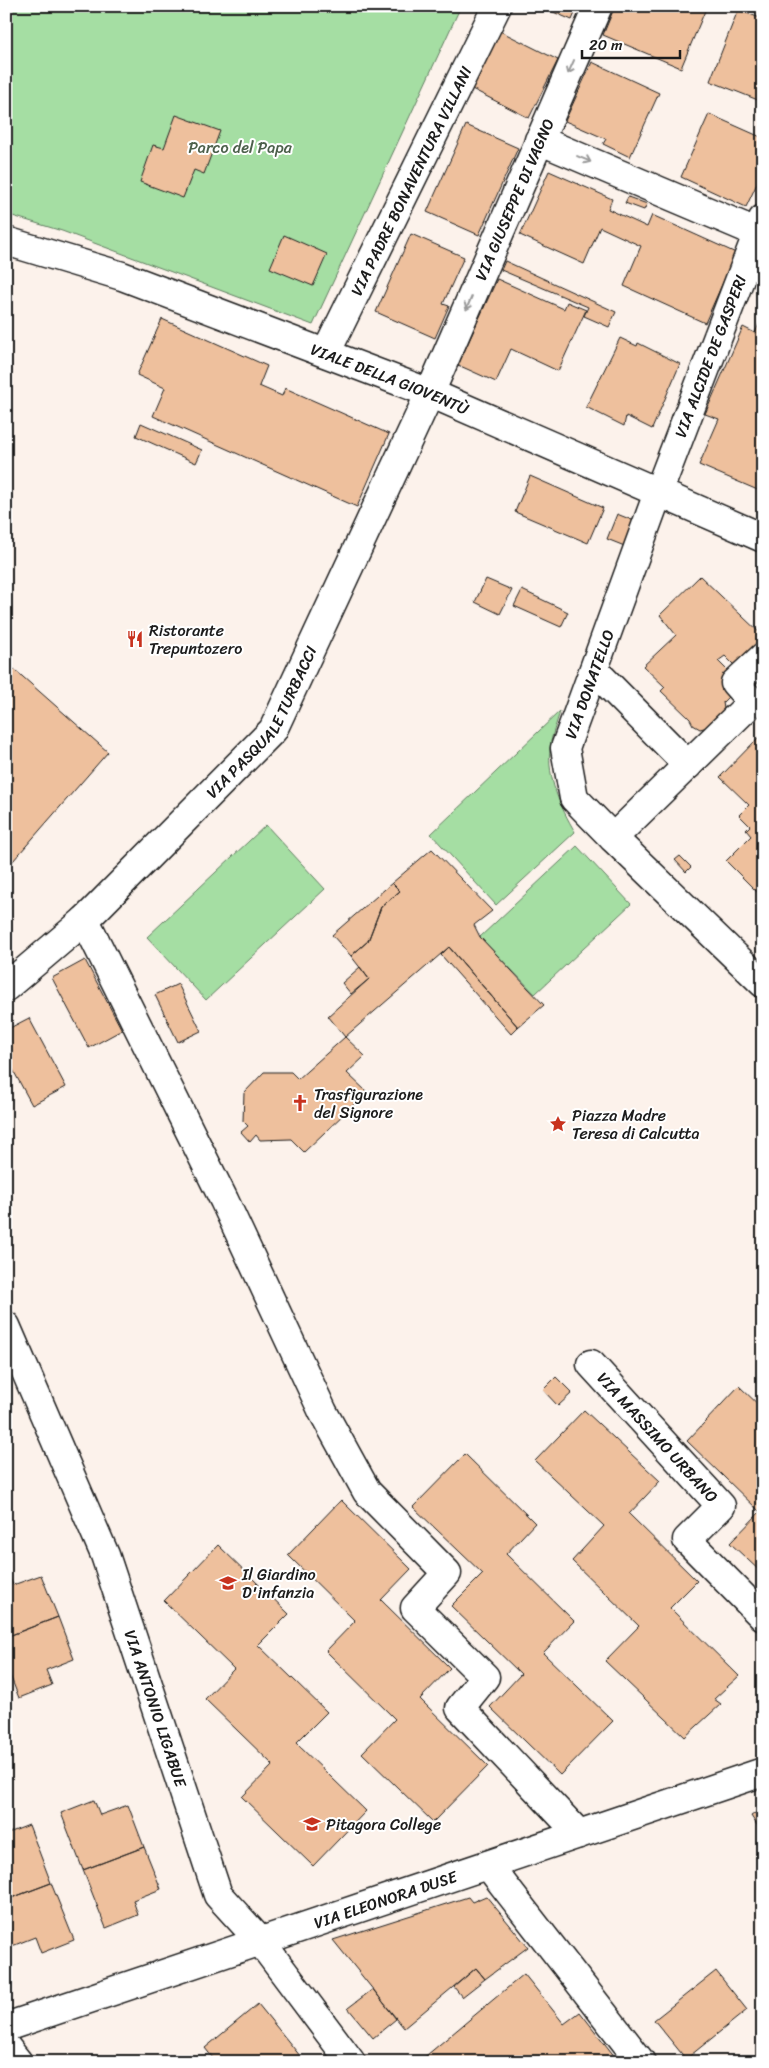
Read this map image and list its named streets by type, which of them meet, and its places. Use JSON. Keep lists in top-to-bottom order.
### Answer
{
  "streets": {
    "street": [
      "VIA PADRE BONAVENTURA VILLANI",
      "VIA GIUSEPPE DI VAGNO",
      "VIA ALCIDE DE GASPERI",
      "VIALE DELLA GIOVENTÙ",
      "VIA DONATELLO",
      "VIA PASQUALE TURBACCI",
      "VIA MASSIMO URBANO",
      "VIA ANTONIO LIGABUE",
      "VIA ELEONORA DUSE"
    ]
  },
  "crossings": [
    ["VIA PADRE BONAVENTURA VILLANI", "VIALE DELLA GIOVENTÙ"],
    ["VIA GIUSEPPE DI VAGNO", "VIALE DELLA GIOVENTÙ"],
    ["VIA GIUSEPPE DI VAGNO", "VIA PASQUALE TURBACCI"],
    ["VIA ALCIDE DE GASPERI", "VIALE DELLA GIOVENTÙ"],
    ["VIA ALCIDE DE GASPERI", "VIA DONATELLO"],
    ["VIALE DELLA GIOVENTÙ", "VIA DONATELLO"],
    ["VIALE DELLA GIOVENTÙ", "VIA PASQUALE TURBACCI"],
    ["VIA ANTONIO LIGABUE", "VIA ELEONORA DUSE"]
  ],
  "one_way": ["VIA GIUSEPPE DI VAGNO"],
  "parks": ["Parco del Papa"],
  "places": {
    "restaurant": ["Ristorante Trepuntozero"],
    "church": ["Trasfigurazione del Signore"],
    "place": ["Piazza Madre Teresa di Calcutta"],
    "school or university": ["Il Giardino D'infanzia", "Pitagora College"]
  },
  "scale_bar": "20 m"
}
